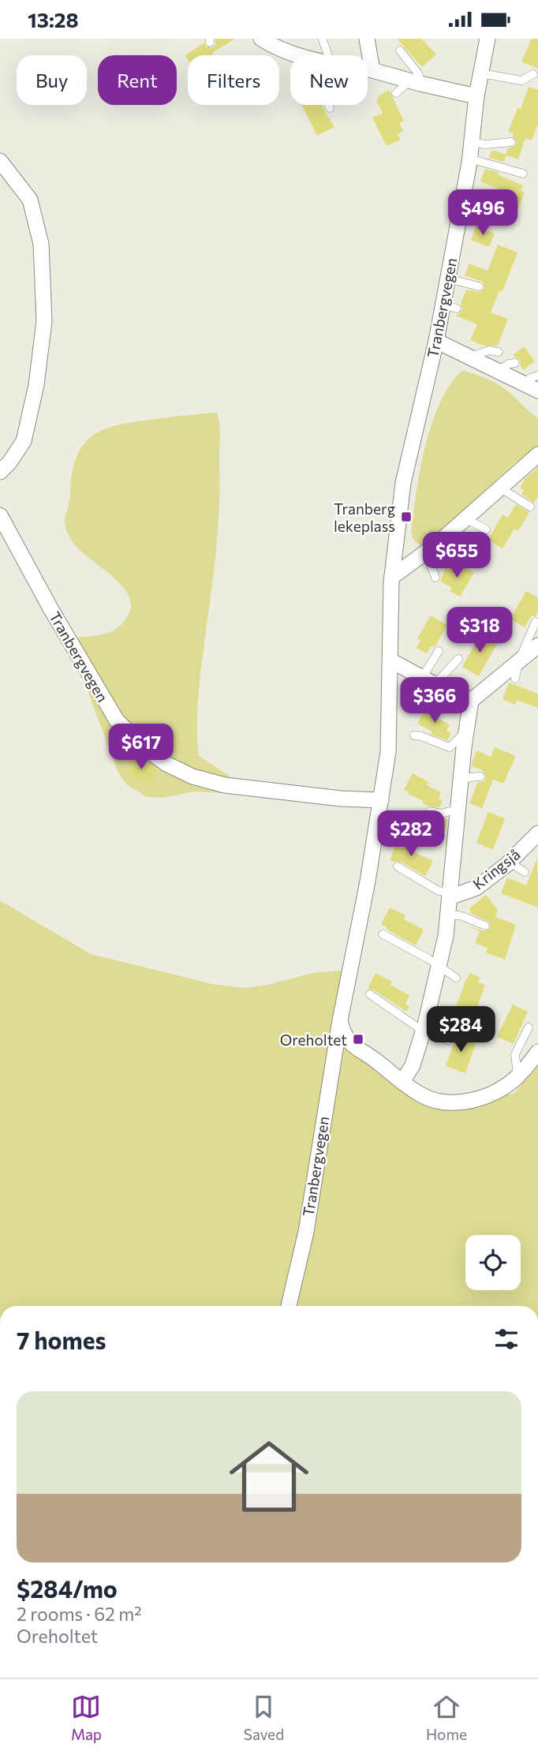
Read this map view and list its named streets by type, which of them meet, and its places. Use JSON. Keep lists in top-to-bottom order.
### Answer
{
  "streets": {
    "street": ["Tranbergvegen", "Kringsjå"]
  },
  "places": {
    "transit": ["Tranberg lekeplass", "Oreholtet"]
  },
  "page": {
    "status": "13:28",
    "chip": [
      "Buy",
      "Rent",
      "Filters",
      "New"
    ],
    "price": [
      "$496",
      "$655",
      "$318",
      "$366",
      "$617",
      "$282",
      "$284"
    ],
    "heading": "7 homes",
    "list": [
      {
        "name": "$284/mo",
        "note": "2 rooms · 62 m² · Oreholtet"
      }
    ],
    "tabs": ["Map", "Saved", "Home"]
  }
}
